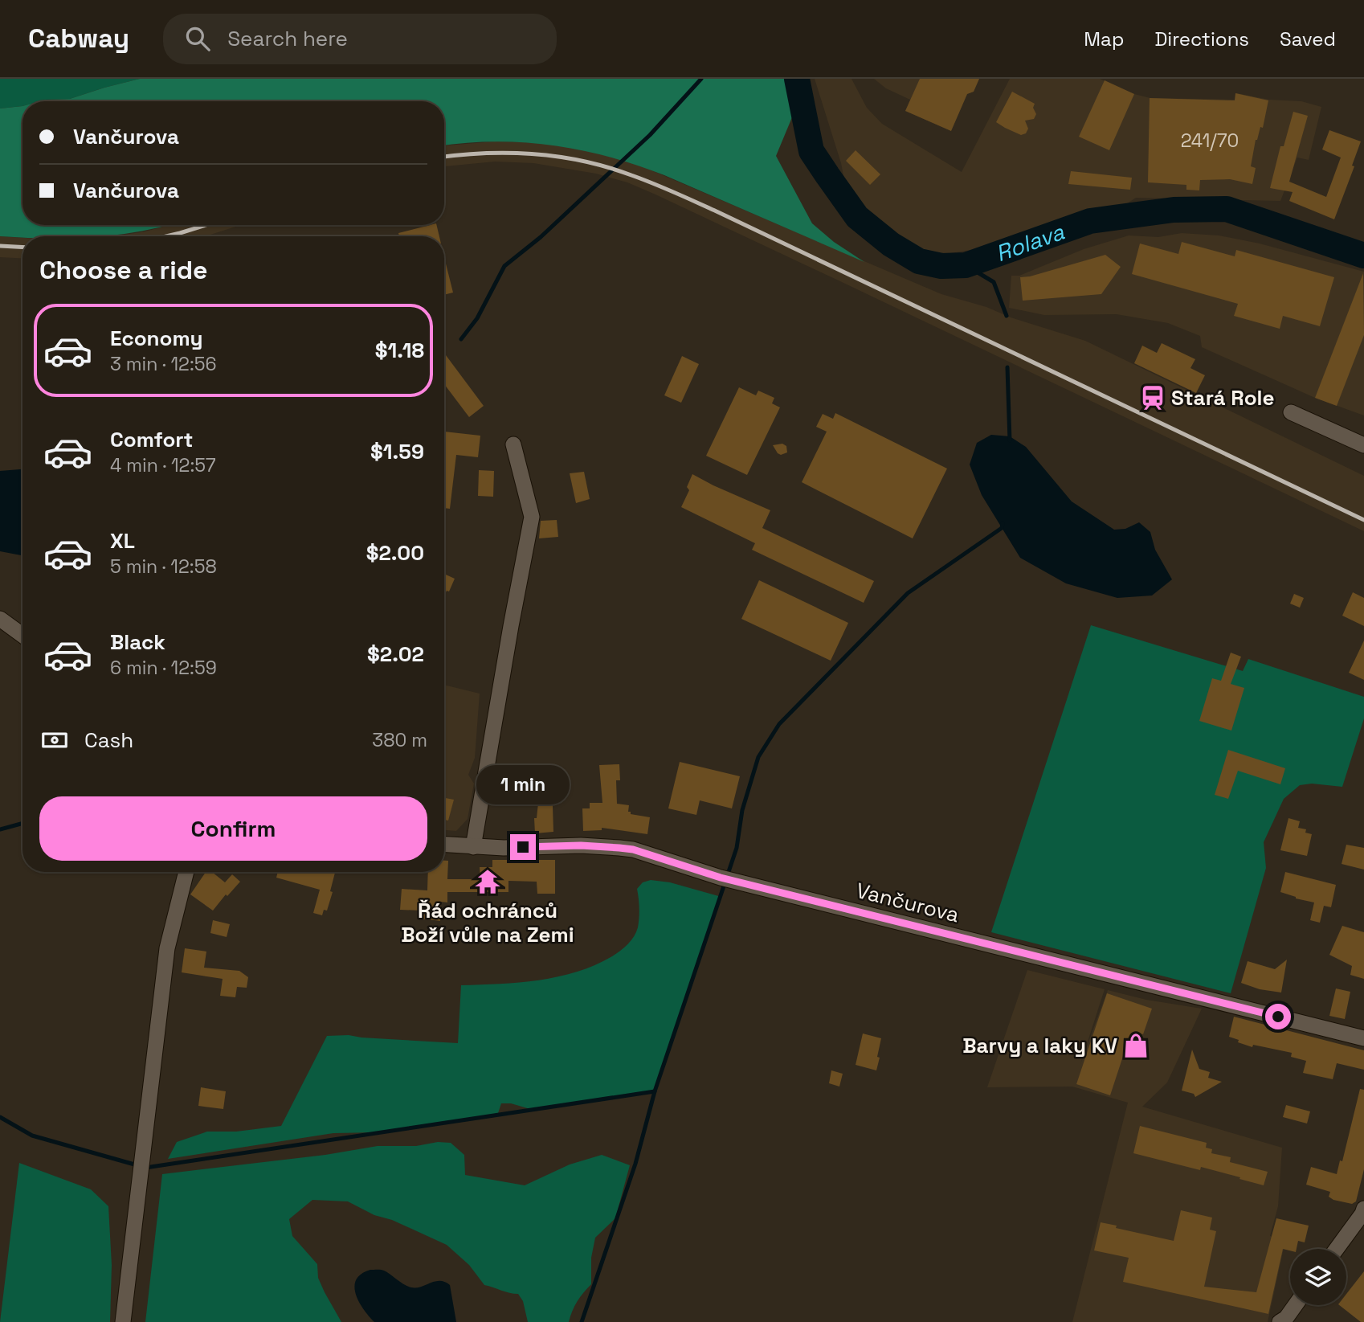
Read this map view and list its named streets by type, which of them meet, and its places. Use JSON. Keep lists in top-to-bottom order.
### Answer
{
  "streets": {
    "street": ["Vančurova"]
  },
  "water": ["Rolava"],
  "places": {
    "station": ["Stará Role"],
    "temple": ["Řád ochránců Boží vůle na Zemi"],
    "shop": ["Barvy a laky KV"]
  },
  "house_numbers": ["241/70"],
  "page": {
    "header": "Cabway",
    "search": "Search here",
    "nav": ["Map", "Directions", "Saved"],
    "banner": ["Vančurova", "Vančurova"],
    "heading": "Choose a ride",
    "list": [
      {
        "name": "Economy",
        "note": "3 min · 12:56",
        "value": "$1.18"
      },
      {
        "name": "Comfort",
        "note": "4 min · 12:57",
        "value": "$1.59"
      },
      {
        "name": "XL",
        "note": "5 min · 12:58",
        "value": "$2.00"
      },
      {
        "name": "Black",
        "note": "6 min · 12:59",
        "value": "$2.02"
      }
    ],
    "pay": ["Cash", "380 m"],
    "bubble": "1 min",
    "buttons": "Confirm"
  }
}
